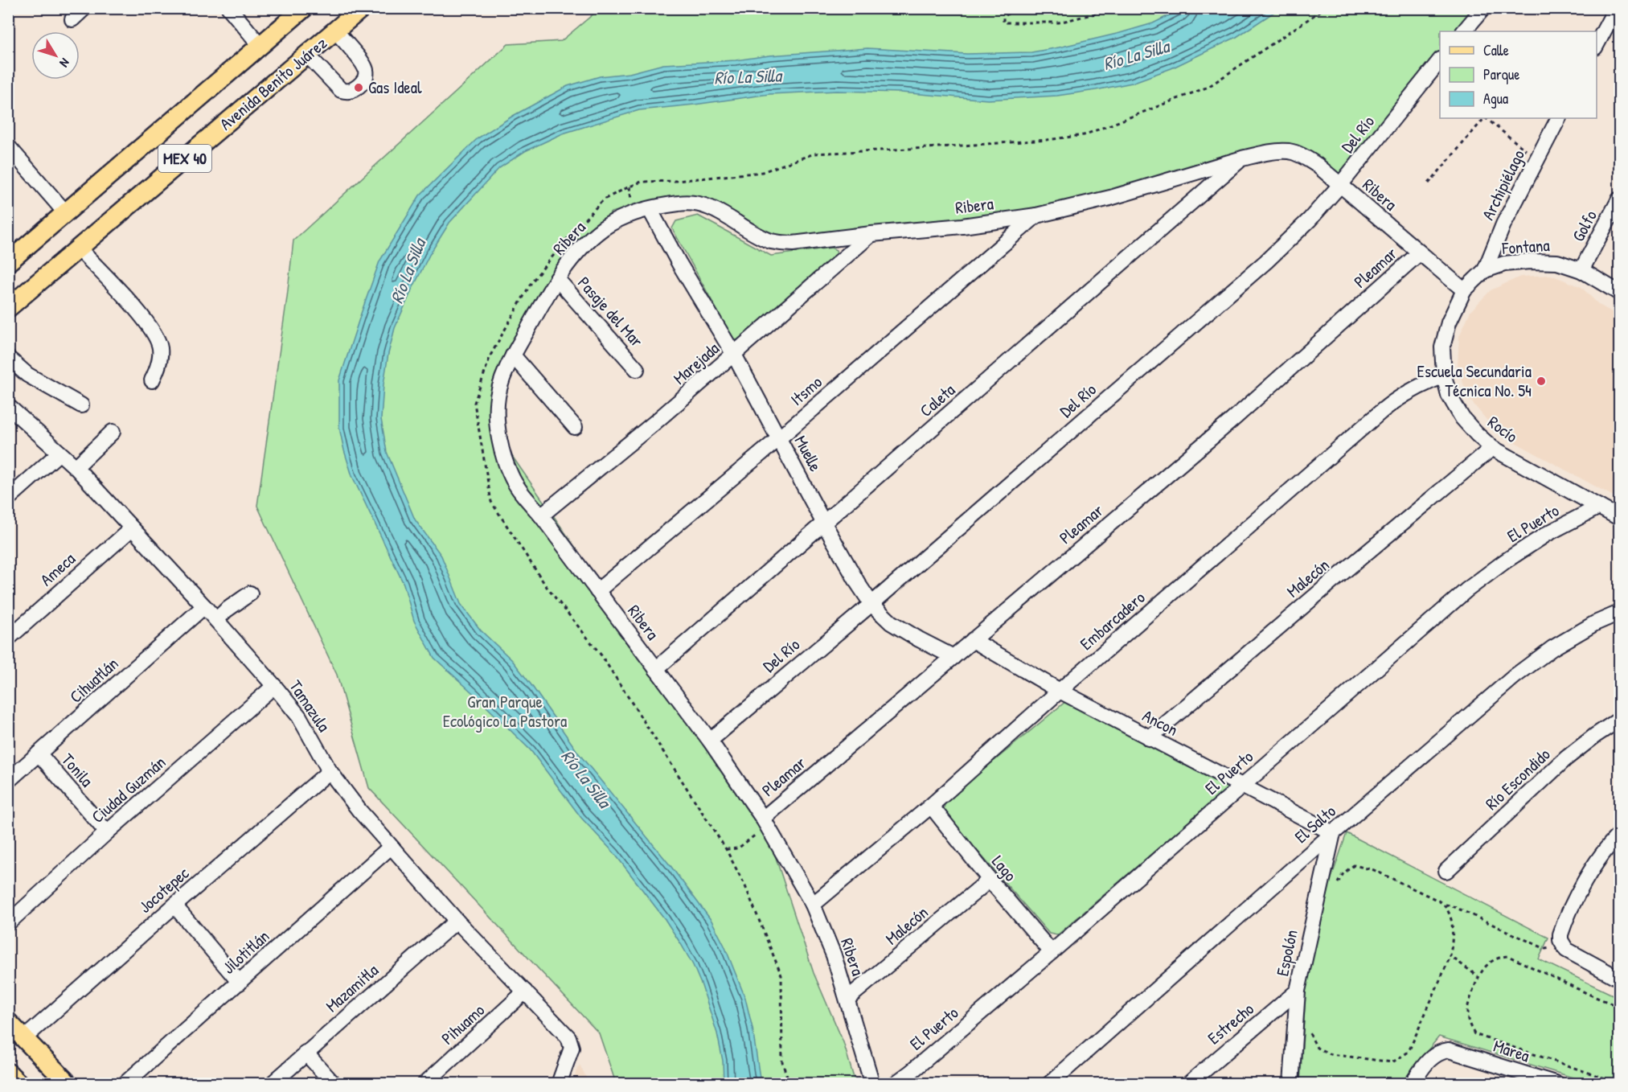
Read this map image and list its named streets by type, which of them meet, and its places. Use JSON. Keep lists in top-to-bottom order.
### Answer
{
  "streets": {
    "main road": ["Avenida Benito Juárez", "MEX 40"],
    "street": [
      "Del Río",
      "Archipiélago",
      "Ribera",
      "Golfo",
      "Fontana",
      "Pleamar",
      "Pasaje del Mar",
      "Marejada",
      "Itsmo",
      "Caleta",
      "Rocío",
      "Muelle",
      "El Puerto",
      "Ameca",
      "Malecón",
      "Embarcadero",
      "Cihuatlán",
      "Tamazula",
      "Ancon",
      "Tonila",
      "Río Escondido",
      "Ciudad Guzmán",
      "El Salto",
      "Lago",
      "Jocotepec",
      "Jilotitlán",
      "Espolón",
      "Mazamitla",
      "Estrecho",
      "Pihuamo",
      "Marea"
    ]
  },
  "crossings": [
    ["Del Río", "Ribera"],
    ["Del Río", "Muelle"],
    ["Archipiélago", "Fontana"],
    ["Ribera", "Fontana"],
    ["Ribera", "Pleamar"],
    ["Ribera", "Pasaje del Mar"],
    ["Ribera", "Marejada"],
    ["Ribera", "Itsmo"],
    ["Ribera", "Caleta"],
    ["Ribera", "Rocío"],
    ["Ribera", "Muelle"],
    ["Ribera", "Malecón"],
    ["Ribera", "Embarcadero"],
    ["Golfo", "Fontana"],
    ["Fontana", "Rocío"],
    ["Pleamar", "Muelle"],
    ["Pleamar", "Ancon"],
    ["Marejada", "Muelle"],
    ["Itsmo", "Muelle"],
    ["Caleta", "Muelle"],
    ["Rocío", "El Puerto"],
    ["Rocío", "Malecón"],
    ["Rocío", "Embarcadero"],
    ["El Puerto", "Ancon"],
    ["El Puerto", "Lago"],
    ["Ameca", "Tamazula"],
    ["Malecón", "Ancon"],
    ["Malecón", "Lago"],
    ["Embarcadero", "Ancon"],
    ["Embarcadero", "Lago"],
    ["Cihuatlán", "Tamazula"],
    ["Cihuatlán", "Tonila"],
    ["Tamazula", "Ciudad Guzmán"],
    ["Tamazula", "Jocotepec"],
    ["Tamazula", "Jilotitlán"],
    ["Tamazula", "Mazamitla"],
    ["Tamazula", "Pihuamo"],
    ["Ancon", "El Salto"],
    ["Ancon", "Espolón"],
    ["Tonila", "Ciudad Guzmán"],
    ["El Salto", "Espolón"],
    ["Espolón", "Estrecho"]
  ],
  "water": ["Río La Silla"],
  "parks": ["Gran Parque Ecológico La Pastora"],
  "places": ["Gas Ideal", "Escuela Secundaria Técnica No. 54"],
  "legend": ["Calle", "Parque", "Agua"],
  "north": "bottom right"
}
